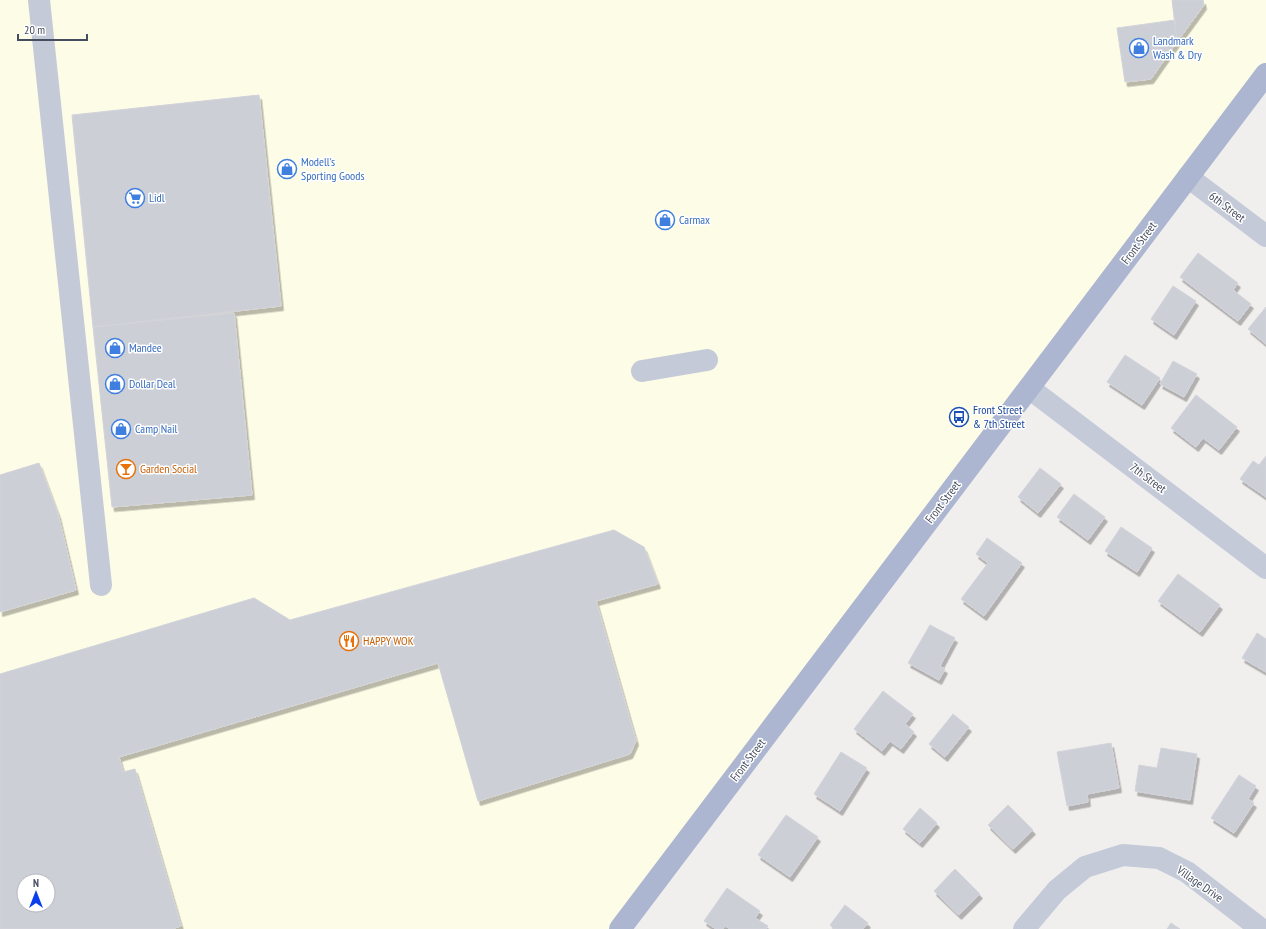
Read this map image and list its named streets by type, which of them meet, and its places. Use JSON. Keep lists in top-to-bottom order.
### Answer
{
  "streets": {
    "main road": ["Front Street"],
    "street": ["6th Street", "7th Street", "Village Drive"]
  },
  "crossings": [
    ["6th Street", "Front Street"],
    ["Front Street", "7th Street"]
  ],
  "places": {
    "shop": [
      "Landmark Wash & Dry",
      "Modell's Sporting Goods",
      "Carmax",
      "Mandee",
      "Dollar Deal",
      "Camp Nail"
    ],
    "supermarket": ["Lidl"],
    "bus stop": ["Front Street & 7th Street"],
    "bar": ["Garden Social"],
    "restaurant": ["HAPPY WOK"]
  },
  "scale_bar": "20 m",
  "north": "top"
}
